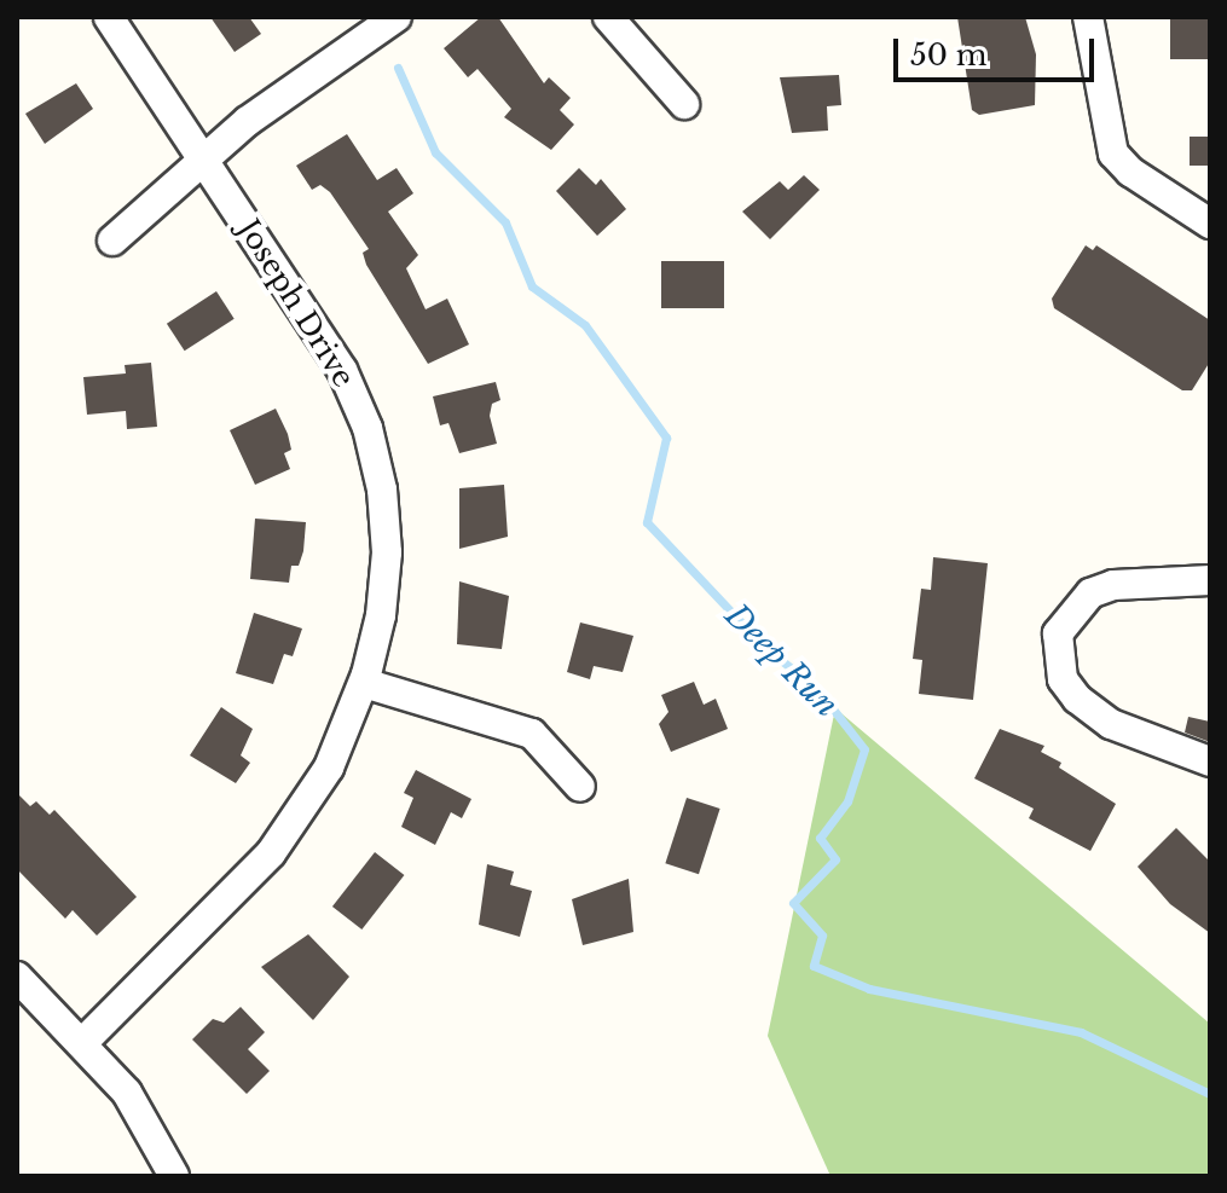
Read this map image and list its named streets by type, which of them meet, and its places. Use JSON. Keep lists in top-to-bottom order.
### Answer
{
  "streets": {
    "street": ["Joseph Drive"]
  },
  "water": ["Deep Run"],
  "scale_bar": "50 m"
}
